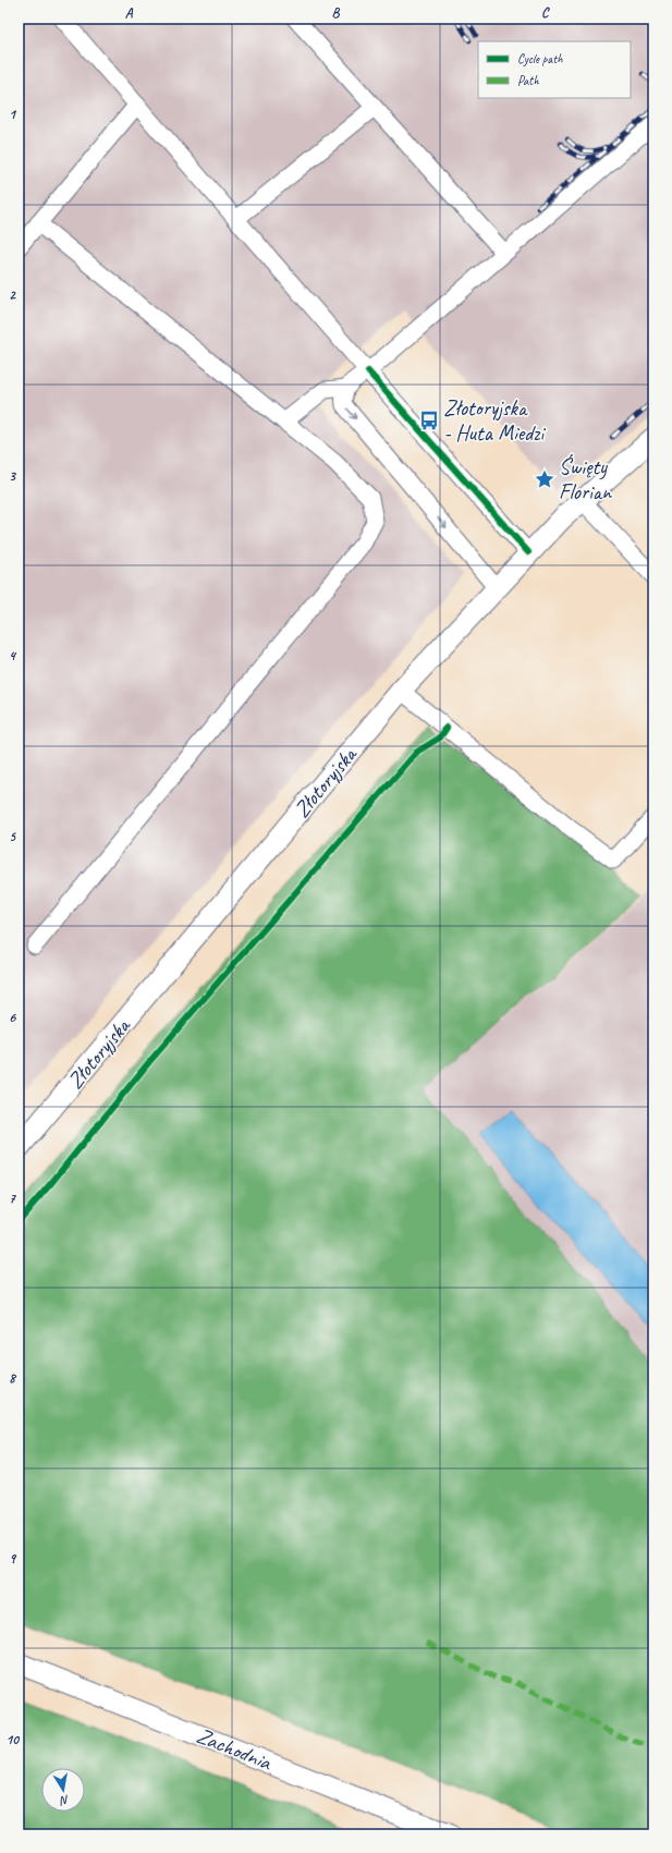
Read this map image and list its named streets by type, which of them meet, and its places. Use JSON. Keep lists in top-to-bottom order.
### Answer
{
  "streets": {
    "main road": ["Złotoryjska", "Zachodnia"]
  },
  "places": {
    "bus stop": ["Złotoryjska - Huta Miedzi"],
    "place": ["Święty Florian"]
  },
  "legend": ["Cycle path", "Path"],
  "north": "bottom",
  "grid": {
    "columns": ["A", "B", "C"],
    "rows": [
      "1",
      "2",
      "3",
      "4",
      "5",
      "6",
      "7",
      "8",
      "9",
      "10"
    ]
  }
}
